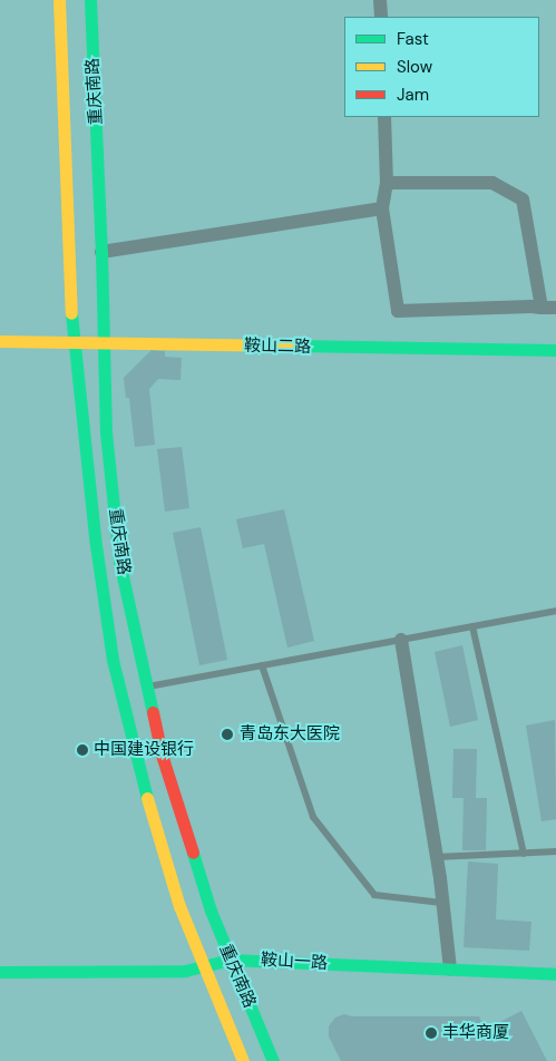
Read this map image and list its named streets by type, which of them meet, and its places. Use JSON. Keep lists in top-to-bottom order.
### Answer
{
  "streets": {
    "main road": ["重庆南路", "鞍山二路", "鞍山一路"]
  },
  "crossings": [
    ["重庆南路", "鞍山二路"],
    ["重庆南路", "鞍山一路"]
  ],
  "places": ["青岛东大医院", "中国建设银行", "丰华商厦"],
  "legend": ["Fast", "Slow", "Jam"]
}
